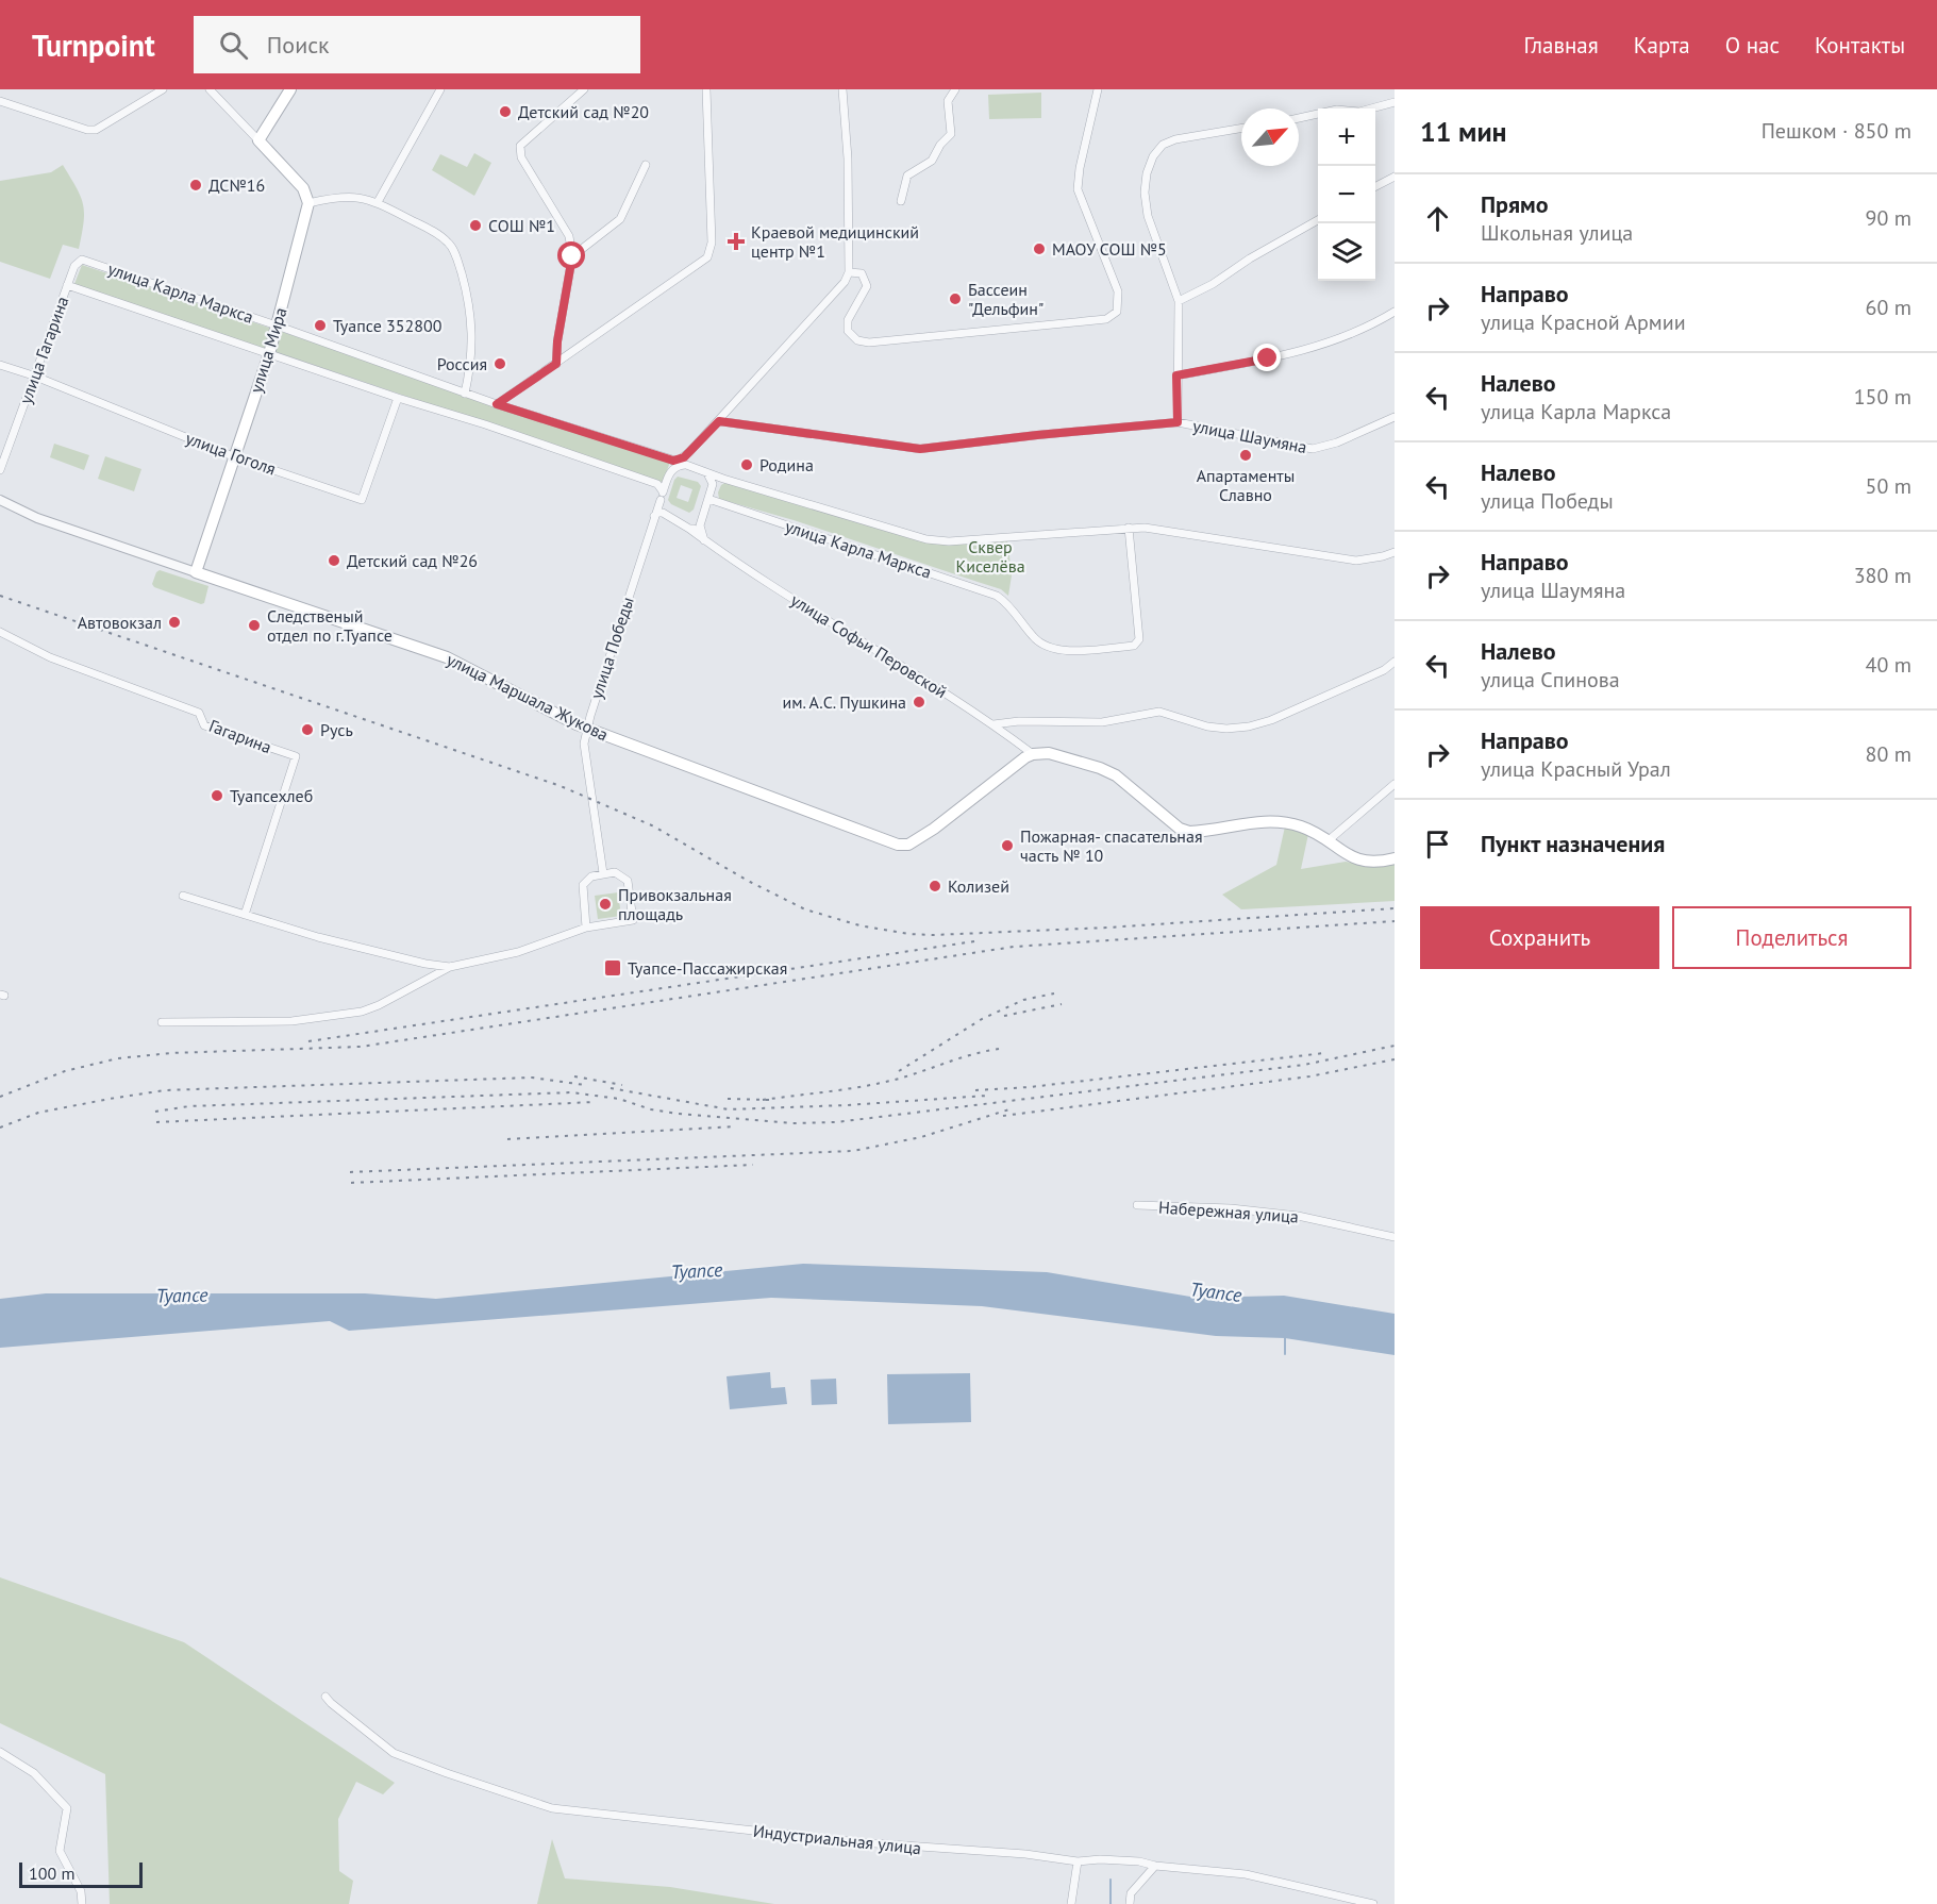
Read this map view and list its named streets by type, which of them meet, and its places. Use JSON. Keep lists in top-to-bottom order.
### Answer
{
  "streets": {
    "main road": ["улица Мира", "улица Маршала Жукова"],
    "street": [
      "улица Карла Маркса",
      "улица Гагарина",
      "улица Шаумяна",
      "улица Гоголя",
      "улица Софьи Перовской",
      "улица Победы",
      "Гагарина",
      "Набережная улица",
      "Индустриальная улица"
    ]
  },
  "crossings": [
    ["улица Карла Маркса", "улица Гагарина"],
    ["улица Карла Маркса", "улица Мира"],
    ["улица Карла Маркса", "улица Гоголя"],
    ["улица Карла Маркса", "улица Софьи Перовской"],
    ["улица Карла Маркса", "улица Победы"],
    ["улица Гагарина", "улица Гоголя"],
    ["улица Мира", "улица Гоголя"],
    ["улица Мира", "улица Маршала Жукова"],
    ["улица Софьи Перовской", "улица Победы"],
    ["улица Софьи Перовской", "улица Маршала Жукова"],
    ["улица Победы", "улица Маршала Жукова"]
  ],
  "water": ["Туапсе"],
  "parks": ["Сквер Киселёва"],
  "places": {
    "other": [
      "Детский сад №20",
      "ДС№16",
      "СОШ №1",
      "МАОУ СОШ №5",
      "Бассеин \"Дельфин\"",
      "Туапсе 352800",
      "Россия",
      "Апартаменты Славно",
      "Родина",
      "Детский сад №26",
      "Автовокзал",
      "Следственый отдел по г.Туапсе",
      "им. А.С. Пушкина",
      "Русь",
      "Туапсехлеб",
      "Пожарная- спасательная часть № 10",
      "Колизей",
      "Привокзальная площадь"
    ],
    "health": ["Краевой медицинский центр №1"],
    "transit": ["Туапсе-Пассажирская"]
  },
  "scale_bar": "100 m",
  "north": "top right",
  "page": {
    "header": "Turnpoint",
    "search": "Поиск",
    "nav": [
      "Главная",
      "Карта",
      "О нас",
      "Контакты"
    ],
    "heading": ["11 мин", "Пешком · 850 m"],
    "map_buttons": ["+", "−"],
    "list": [
      ["Прямо", "Школьная улица", "90 m"],
      ["Направо", "улица Красной Армии", "60 m"],
      ["Налево", "улица Карла Маркса", "150 m"],
      ["Налево", "улица Победы", "50 m"],
      ["Направо", "улица Шаумяна", "380 m"],
      ["Налево", "улица Спинова", "40 m"],
      ["Направо", "улица Красный Урал", "80 m"],
      "Пункт назначения"
    ],
    "buttons": ["Сохранить", "Поделиться"],
    "scale": "100 m"
  }
}
